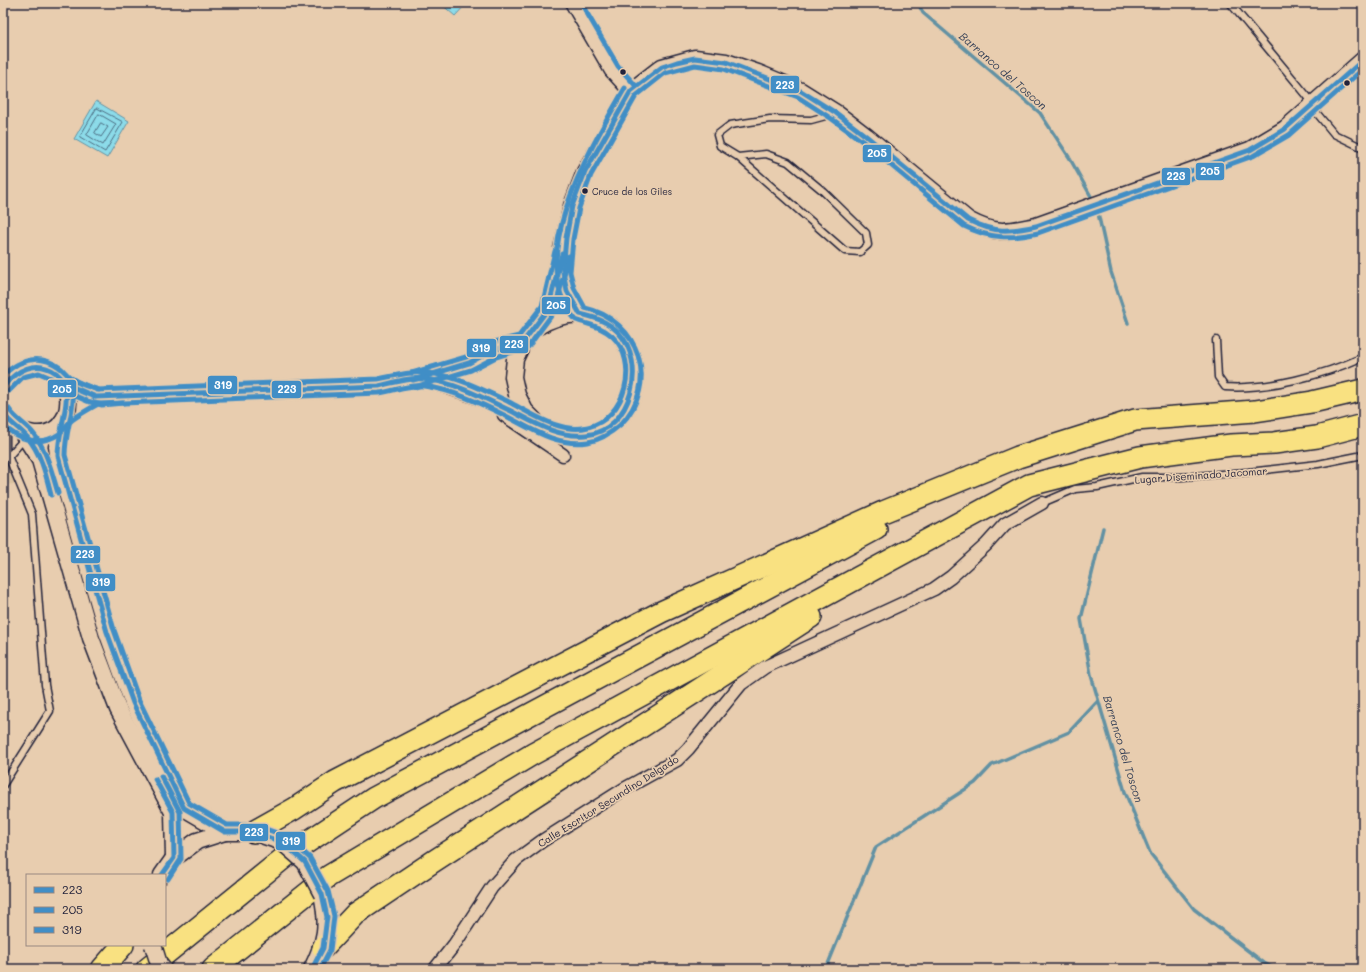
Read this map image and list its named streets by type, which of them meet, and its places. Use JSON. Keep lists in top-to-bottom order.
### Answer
{
  "streets": {
    "street": ["Calle Escritor Secundino Delgado"],
    "lane": ["Lugar Diseminado Jacomar"]
  },
  "crossings": [
    ["Lugar Diseminado Jacomar", "Calle Escritor Secundino Delgado"]
  ],
  "water": ["Barranco del Toscon"],
  "places": ["Cruce de los Giles"],
  "lines": ["transit line 319", "transit line 223", "transit line 205"],
  "legend": ["223", "205", "319"]
}
